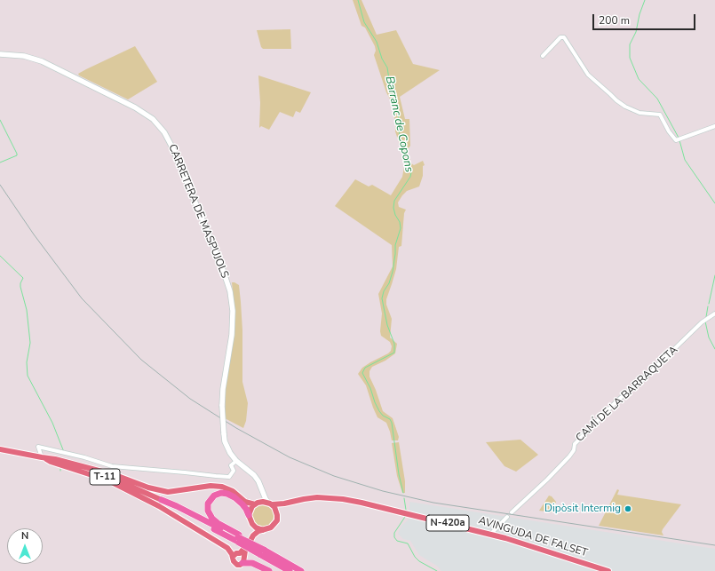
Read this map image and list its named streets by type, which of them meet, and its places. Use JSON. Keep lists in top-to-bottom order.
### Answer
{
  "streets": {
    "highway": ["T-11"],
    "main road": ["N-420a", "AVINGUDA DE FALSET"],
    "street": ["CARRETERA DE MASPUJOLS", "CAMÍ DE LA BARRAQUETA"]
  },
  "crossings": [
    ["CARRETERA DE MASPUJOLS", "AVINGUDA DE FALSET"]
  ],
  "water": ["Barranc de Copons"],
  "places": ["Dipòsit Intermig"],
  "scale_bar": "200 m",
  "north": "top"
}
